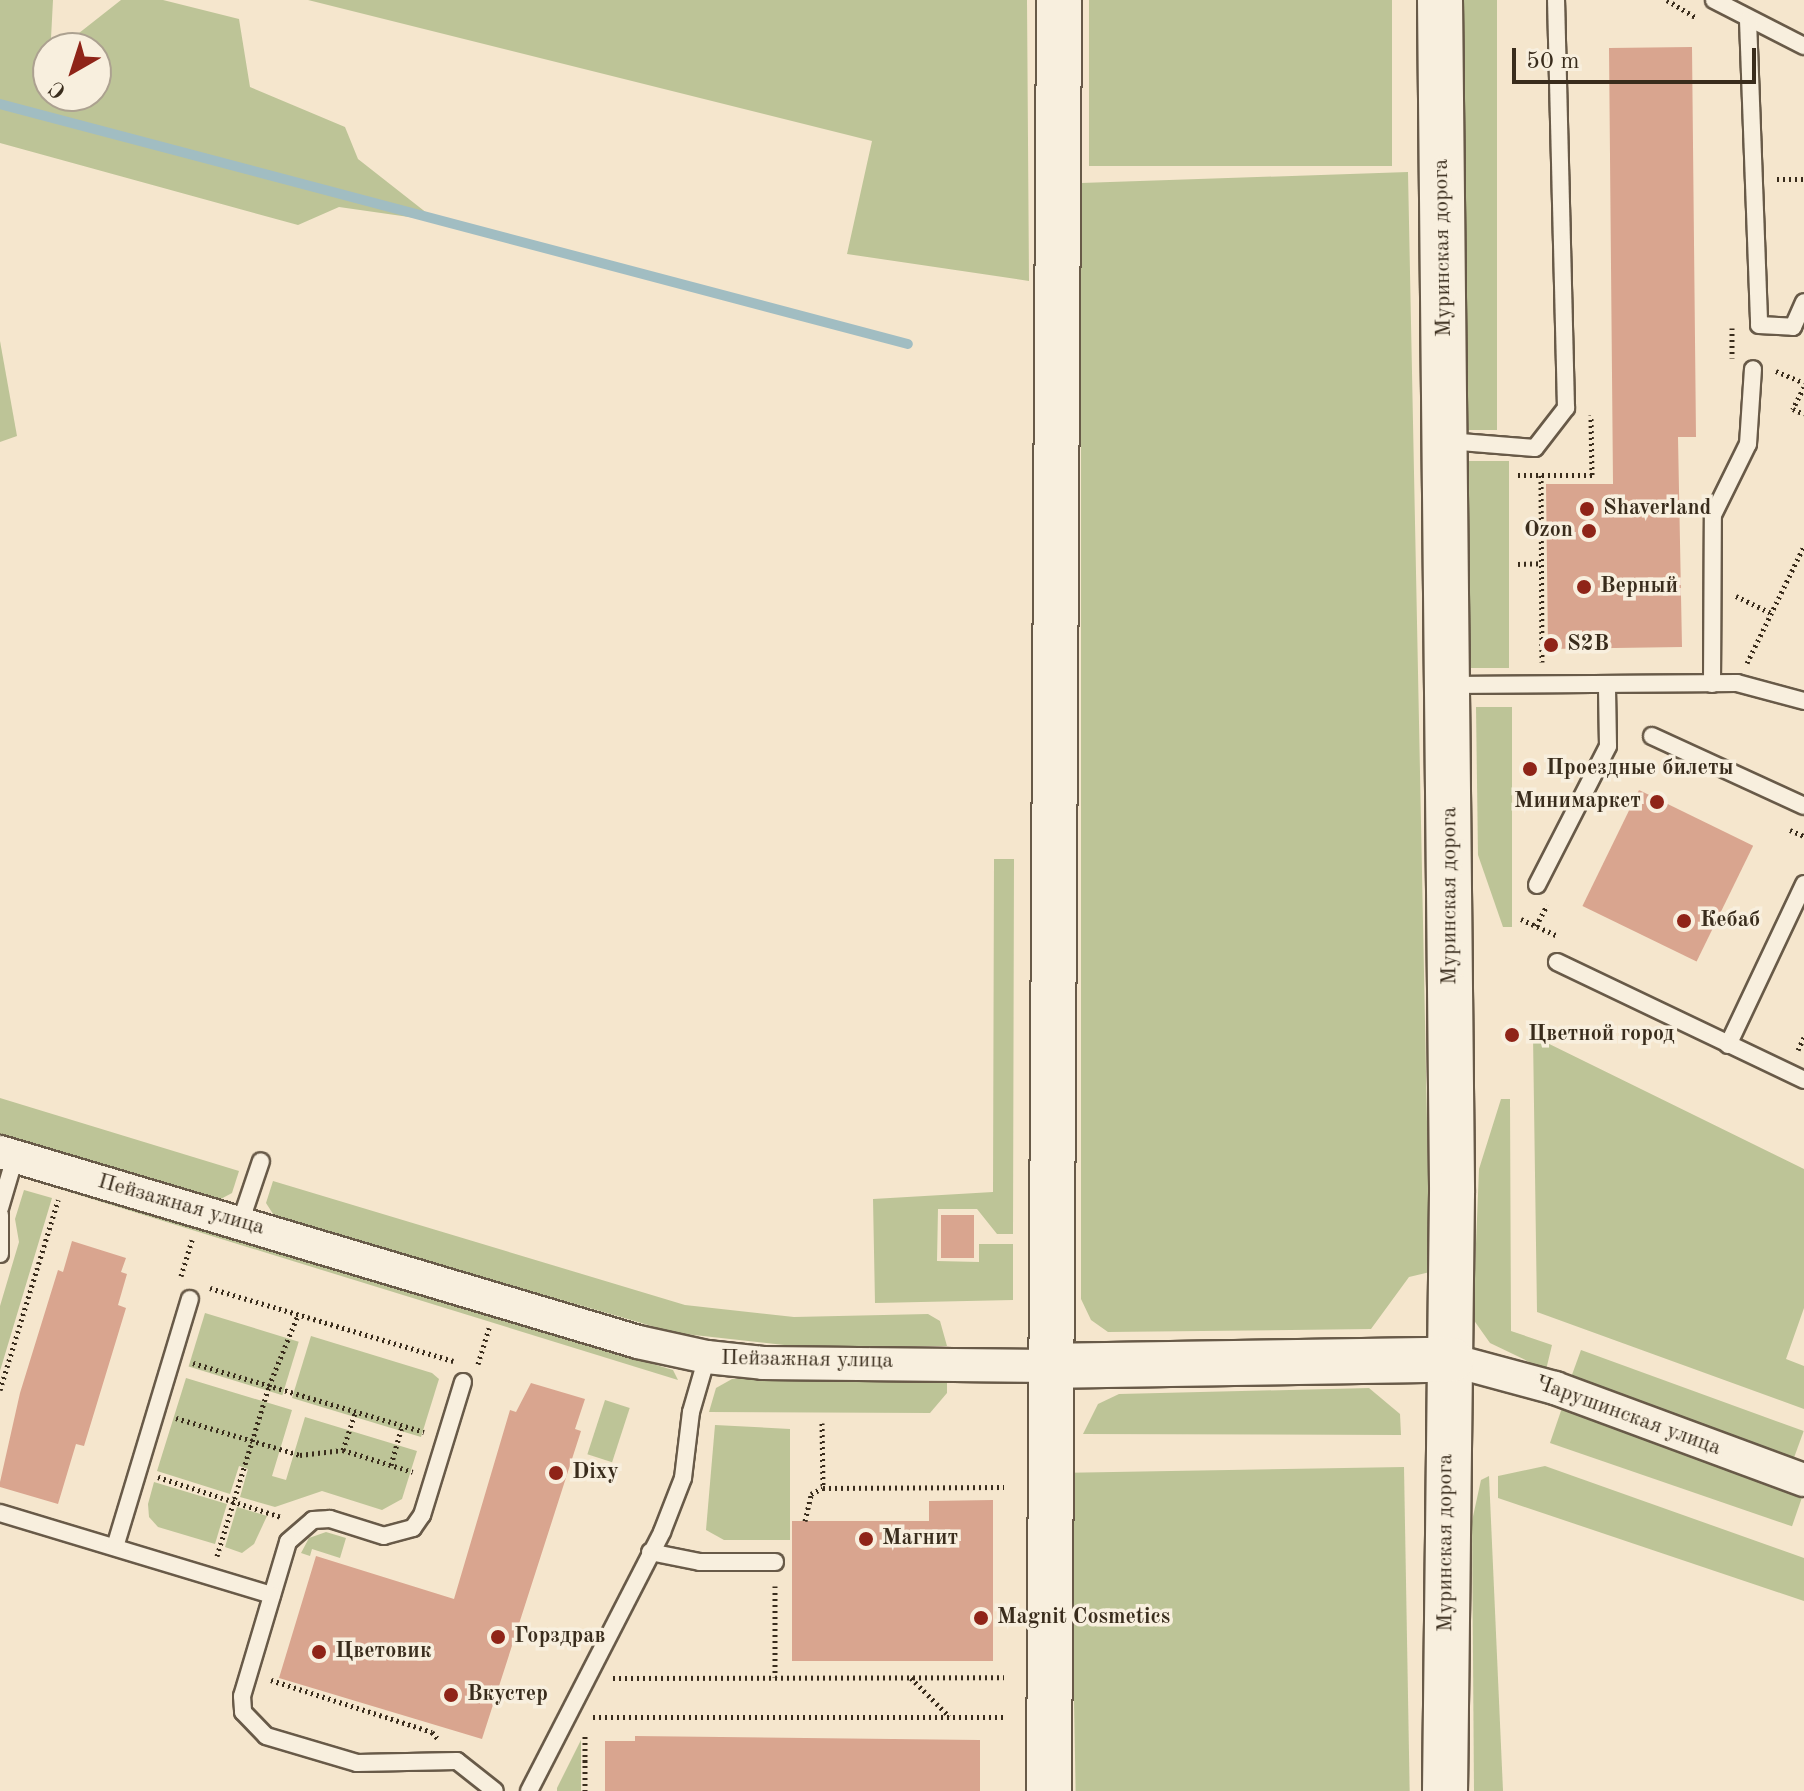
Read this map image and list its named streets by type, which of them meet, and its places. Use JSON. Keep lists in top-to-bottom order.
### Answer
{
  "streets": {
    "street": ["Муринская дорога", "Пейзажная улица", "Чарушинская улица"]
  },
  "crossings": [
    ["Муринская дорога", "Пейзажная улица"],
    ["Муринская дорога", "Чарушинская улица"],
    ["Пейзажная улица", "Чарушинская улица"]
  ],
  "places": [
    "Shaverland",
    "Ozon",
    "Верный",
    "S2B",
    "Проездные билеты",
    "Минимаркет",
    "Кебаб",
    "Цветной город",
    "Dixy",
    "Магнит",
    "Magnit Cosmetics",
    "Горздрав",
    "Цветовик",
    "Вкустер"
  ],
  "scale_bar": "50 m",
  "north": "bottom left"
}
